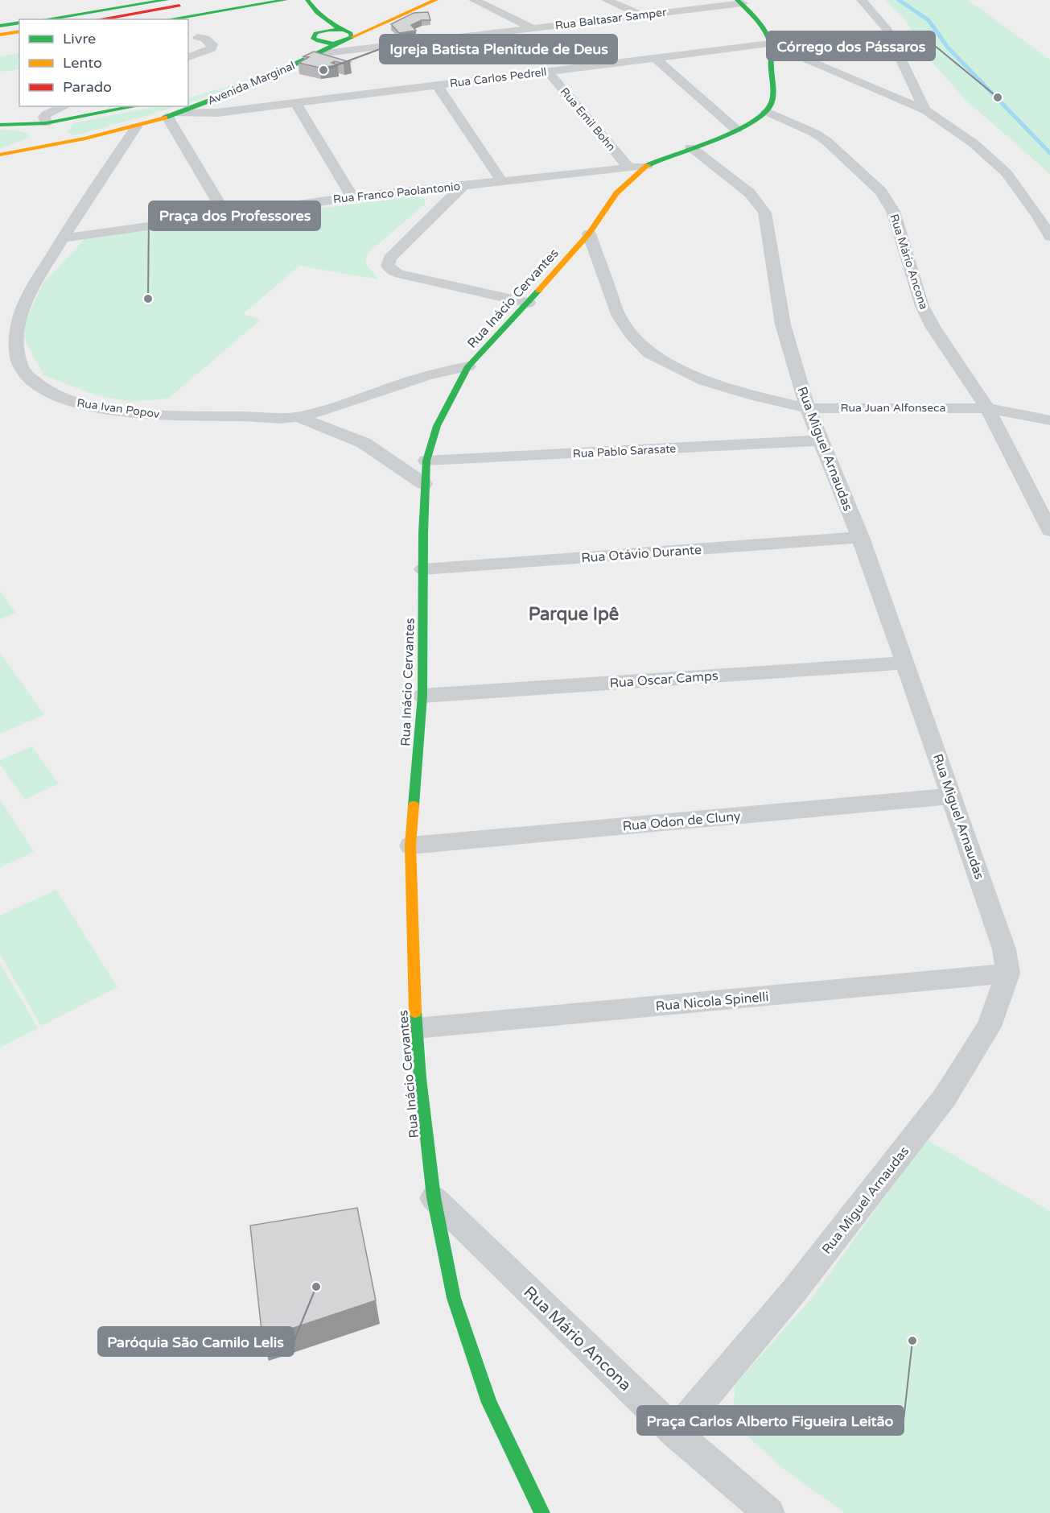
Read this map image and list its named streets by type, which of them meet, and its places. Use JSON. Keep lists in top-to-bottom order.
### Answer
{
  "streets": {
    "main road": ["Avenida Marginal", "Rua Inácio Cervantes"],
    "street": [
      "Rua Baltasar Samper",
      "Rua Carlos Pedrell",
      "Rua Emil Bohn",
      "Rua Franco Paolantonio",
      "Rua Mário Ancona",
      "Rua Juan Alfonseca",
      "Rua Ivan Popov",
      "Rua Miguel Arnaudas",
      "Rua Pablo Sarasate",
      "Rua Otávio Durante",
      "Rua Oscar Camps",
      "Rua Odon de Cluny",
      "Rua Nicola Spinelli"
    ]
  },
  "crossings": [
    ["Rua Baltasar Samper", "Avenida Marginal"],
    ["Rua Carlos Pedrell", "Avenida Marginal"],
    ["Rua Carlos Pedrell", "Rua Emil Bohn"],
    ["Avenida Marginal", "Rua Ivan Popov"],
    ["Rua Emil Bohn", "Rua Franco Paolantonio"],
    ["Rua Franco Paolantonio", "Rua Inácio Cervantes"],
    ["Rua Franco Paolantonio", "Rua Ivan Popov"],
    ["Rua Mário Ancona", "Rua Inácio Cervantes"],
    ["Rua Mário Ancona", "Rua Juan Alfonseca"],
    ["Rua Mário Ancona", "Rua Miguel Arnaudas"],
    ["Rua Inácio Cervantes", "Rua Juan Alfonseca"],
    ["Rua Inácio Cervantes", "Rua Ivan Popov"],
    ["Rua Inácio Cervantes", "Rua Miguel Arnaudas"],
    ["Rua Inácio Cervantes", "Rua Pablo Sarasate"],
    ["Rua Inácio Cervantes", "Rua Otávio Durante"],
    ["Rua Inácio Cervantes", "Rua Oscar Camps"],
    ["Rua Inácio Cervantes", "Rua Odon de Cluny"],
    ["Rua Inácio Cervantes", "Rua Nicola Spinelli"],
    ["Rua Juan Alfonseca", "Rua Miguel Arnaudas"],
    ["Rua Miguel Arnaudas", "Rua Pablo Sarasate"],
    ["Rua Miguel Arnaudas", "Rua Otávio Durante"],
    ["Rua Miguel Arnaudas", "Rua Oscar Camps"],
    ["Rua Miguel Arnaudas", "Rua Odon de Cluny"],
    ["Rua Miguel Arnaudas", "Rua Nicola Spinelli"]
  ],
  "districts": ["Parque Ipê"],
  "places": [
    "Igreja Batista Plenitude de Deus",
    "Córrego dos Pássaros",
    "Praça dos Professores",
    "Paróquia São Camilo Lelis",
    "Praça Carlos Alberto Figueira Leitão"
  ],
  "legend": ["Livre", "Lento", "Parado"]
}
